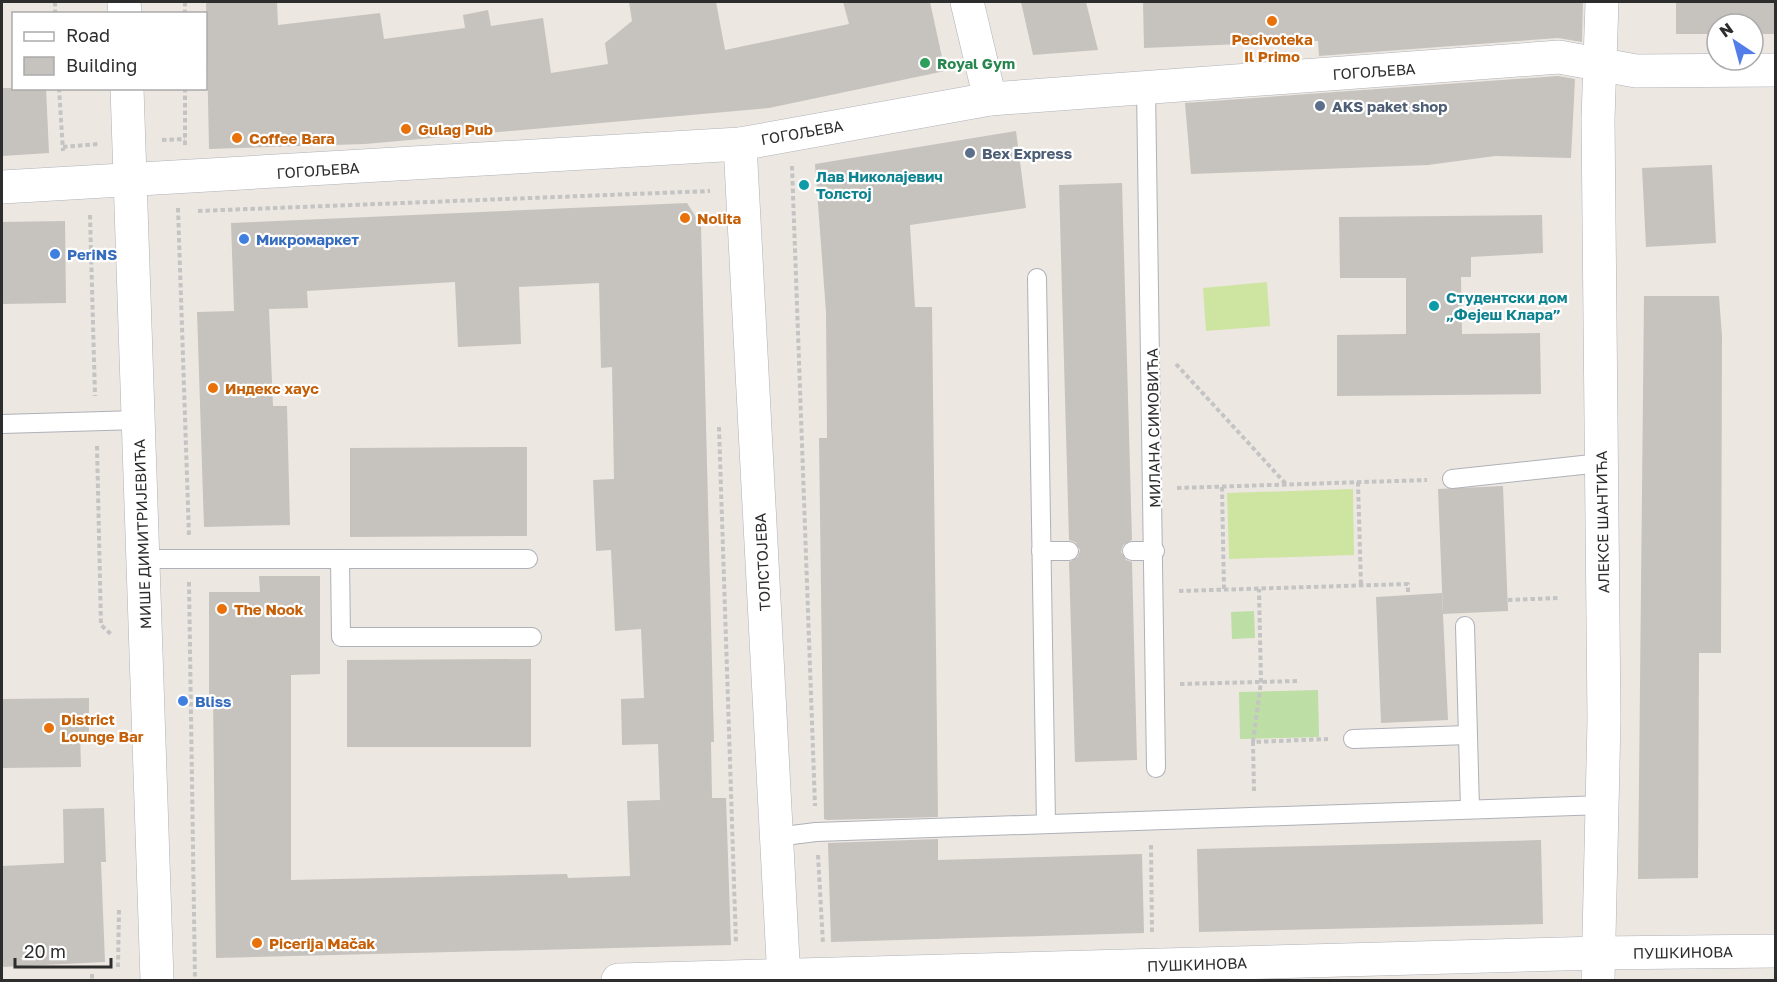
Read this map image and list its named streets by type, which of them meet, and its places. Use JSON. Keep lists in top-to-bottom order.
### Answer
{
  "streets": {
    "street": [
      "ГОГОЉЕВА",
      "АЛЕКСЕ ШАНТИЋА",
      "МИШЕ ДИМИТРИЈЕВИЋА",
      "ТОЛСТОЈЕВА",
      "ПУШКИНОВА"
    ],
    "lane": ["МИЛАНА СИМОВИЋА"]
  },
  "crossings": [
    ["ГОГОЉЕВА", "МИЛАНА СИМОВИЋА"],
    ["ГОГОЉЕВА", "АЛЕКСЕ ШАНТИЋА"],
    ["ГОГОЉЕВА", "МИШЕ ДИМИТРИЈЕВИЋА"],
    ["ГОГОЉЕВА", "ТОЛСТОЈЕВА"],
    ["АЛЕКСЕ ШАНТИЋА", "ПУШКИНОВА"],
    ["ТОЛСТОЈЕВА", "ПУШКИНОВА"]
  ],
  "places": [
    "Pecivoteka Il Primo",
    "Royal Gym",
    "AKS paket shop",
    "Gulag Pub",
    "Coffee Bara",
    "Bex Express",
    "Лав Николајевич Толстој",
    "Nolita",
    "Микромаркет",
    "PeriNS",
    "Студентски дом „Фејеш Клара”",
    "Индекс хаус",
    "The Nook",
    "Bliss",
    "District Lounge Bar",
    "Picerija Mačak"
  ],
  "legend": ["Road", "Building"],
  "scale_bar": "20 m",
  "north": "top left"
}
